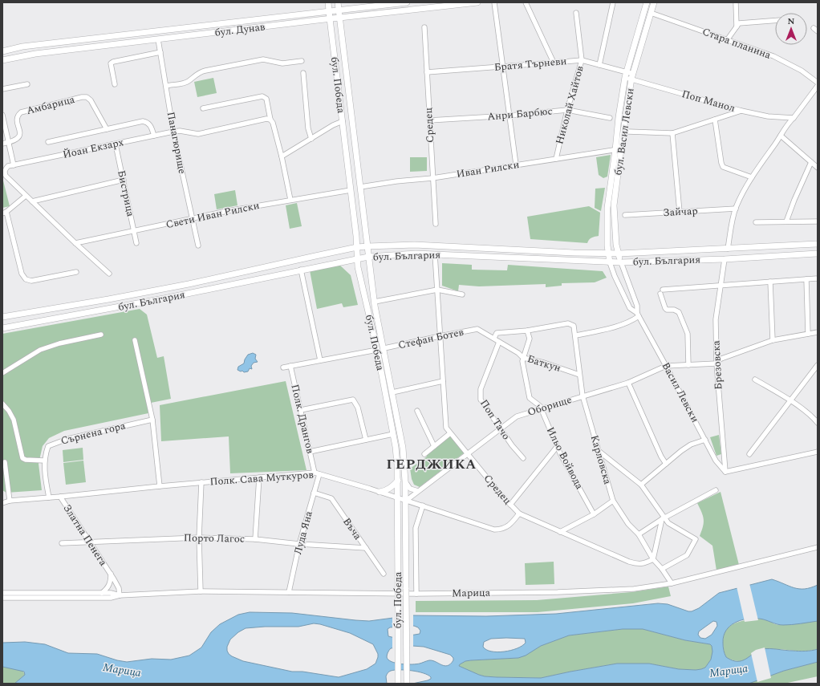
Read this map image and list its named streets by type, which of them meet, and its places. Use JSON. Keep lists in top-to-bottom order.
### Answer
{
  "streets": {
    "main road": [
      "бул. Дунав",
      "бул. Победа",
      "бул. Васил Левски",
      "бул. България"
    ],
    "street": [
      "Стара планина",
      "Братя Търневи",
      "Поп Манол",
      "Амбарица",
      "Николай Хайтов",
      "Анри Барбюс",
      "Средец",
      "Панагюрище",
      "Йоан Екзарх",
      "Иван Рилски",
      "Бистрица",
      "Зайчар",
      "Свети Иван Рилски",
      "Стефан Ботев",
      "Баткун",
      "Брезовска",
      "Васил Левски",
      "Оборище",
      "Полк. Дрангов",
      "Поп Тачо",
      "Сърнена гора",
      "Ильо Войвода",
      "Карловска",
      "Полк. Сава Муткуров",
      "Въча",
      "Луда Яна",
      "Златна Пенега",
      "Порто Лагос",
      "Марица"
    ]
  },
  "crossings": [
    ["бул. Дунав", "бул. Победа"],
    ["бул. Дунав", "Панагюрище"],
    ["Стара планина", "бул. Васил Левски"],
    ["Братя Търневи", "Поп Манол"],
    ["Братя Търневи", "Николай Хайтов"],
    ["Братя Търневи", "Средец"],
    ["Братя Търневи", "бул. Васил Левски"],
    ["бул. Победа", "Иван Рилски"],
    ["бул. Победа", "Свети Иван Рилски"],
    ["бул. Победа", "бул. България"],
    ["бул. Победа", "Стефан Ботев"],
    ["бул. Победа", "Оборище"],
    ["бул. Победа", "Полк. Сава Муткуров"],
    ["Поп Манол", "бул. Васил Левски"],
    ["Николай Хайтов", "Анри Барбюс"],
    ["Николай Хайтов", "Иван Рилски"],
    ["Анри Барбюс", "Средец"],
    ["Средец", "Иван Рилски"],
    ["Средец", "бул. България"],
    ["Средец", "Стефан Ботев"],
    ["Средец", "Оборище"],
    ["Средец", "Карловска"],
    ["Средец", "Полк. Сава Муткуров"],
    ["бул. Васил Левски", "Иван Рилски"],
    ["бул. Васил Левски", "бул. България"],
    ["бул. Васил Левски", "Васил Левски"],
    ["Панагюрище", "Йоан Екзарх"],
    ["Панагюрище", "Свети Иван Рилски"],
    ["Йоан Екзарх", "Бистрица"],
    ["Бистрица", "Свети Иван Рилски"],
    ["бул. България", "Брезовска"],
    ["бул. България", "Васил Левски"],
    ["Стефан Ботев", "Баткун"],
    ["Баткун", "Поп Тачо"],
    ["Баткун", "Ильо Войвода"],
    ["Баткун", "Карловска"],
    ["Брезовска", "Васил Левски"],
    ["Брезовска", "Оборище"],
    ["Васил Левски", "Оборище"],
    ["Оборище", "Поп Тачо"],
    ["Оборище", "Ильо Войвода"],
    ["Оборище", "Карловска"],
    ["Оборище", "Полк. Сава Муткуров"],
    ["Полк. Дрангов", "Полк. Сава Муткуров"],
    ["Полк. Дрангов", "Луда Яна"],
    ["Сърнена гора", "Полк. Сава Муткуров"],
    ["Ильо Войвода", "Карловска"],
    ["Карловска", "Марица"],
    ["Полк. Сава Муткуров", "Луда Яна"],
    ["Полк. Сава Муткуров", "Златна Пенега"],
    ["Въча", "Луда Яна"],
    ["Въча", "Порто Лагос"],
    ["Луда Яна", "Порто Лагос"],
    ["Луда Яна", "Марица"],
    ["Златна Пенега", "Порто Лагос"],
    ["Златна Пенега", "Марица"]
  ],
  "districts": ["ГЕРДЖИКА"],
  "water": ["Марица"],
  "north": "top"
}
